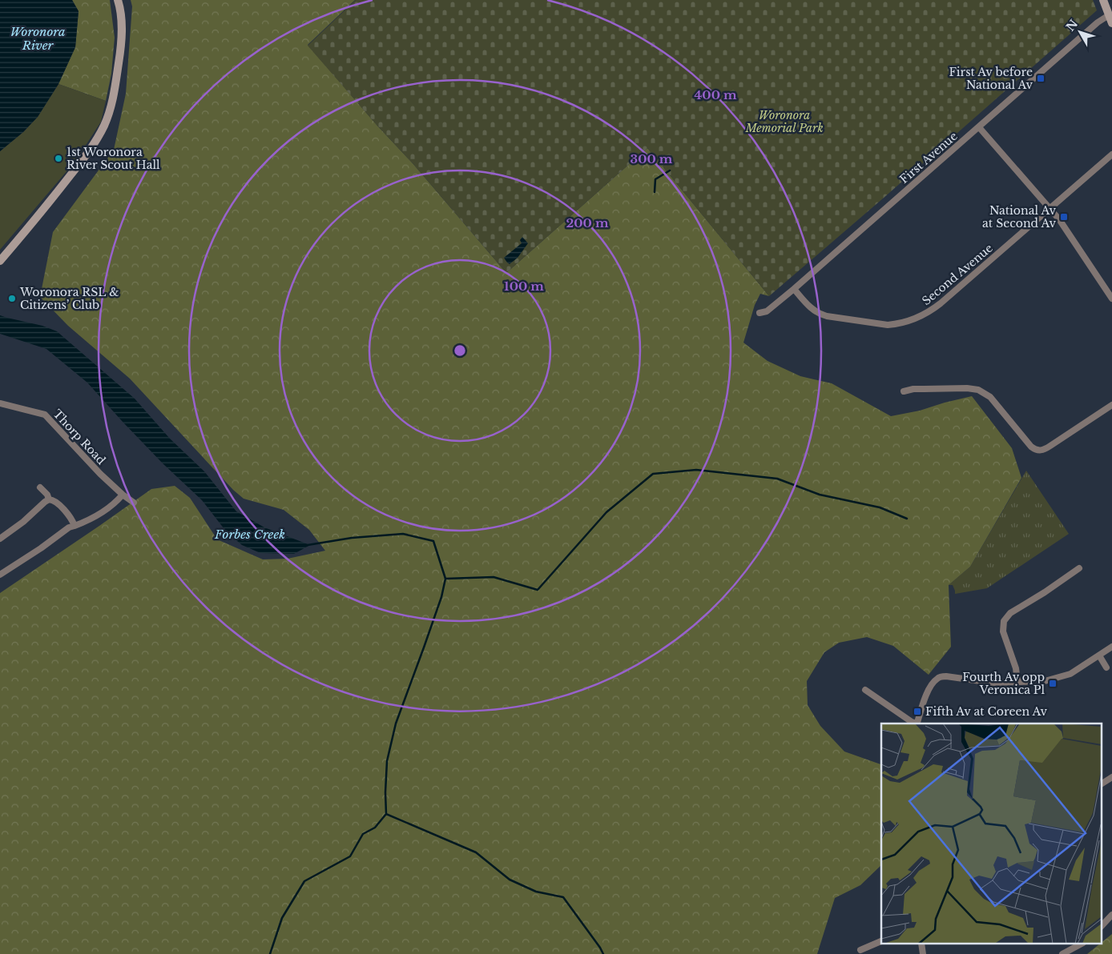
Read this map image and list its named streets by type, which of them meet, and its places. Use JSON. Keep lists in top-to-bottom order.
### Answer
{
  "streets": {
    "street": ["First Avenue", "Second Avenue", "Thorp Road"]
  },
  "crossings": [
    ["First Avenue", "Second Avenue"]
  ],
  "water": ["Woronora River", "Forbes Creek"],
  "parks": ["Woronora Memorial Park"],
  "places": {
    "transit": [
      "First Av before National Av",
      "National Av at Second Av",
      "Fourth Av opp Veronica Pl",
      "Fifth Av at Coreen Av"
    ],
    "other": ["1st Woronora River Scout Hall", "Woronora RSL & Citizens’ Club"]
  },
  "north": "top left",
  "rings": [
    "400 m",
    "300 m",
    "200 m",
    "100 m"
  ]
}
